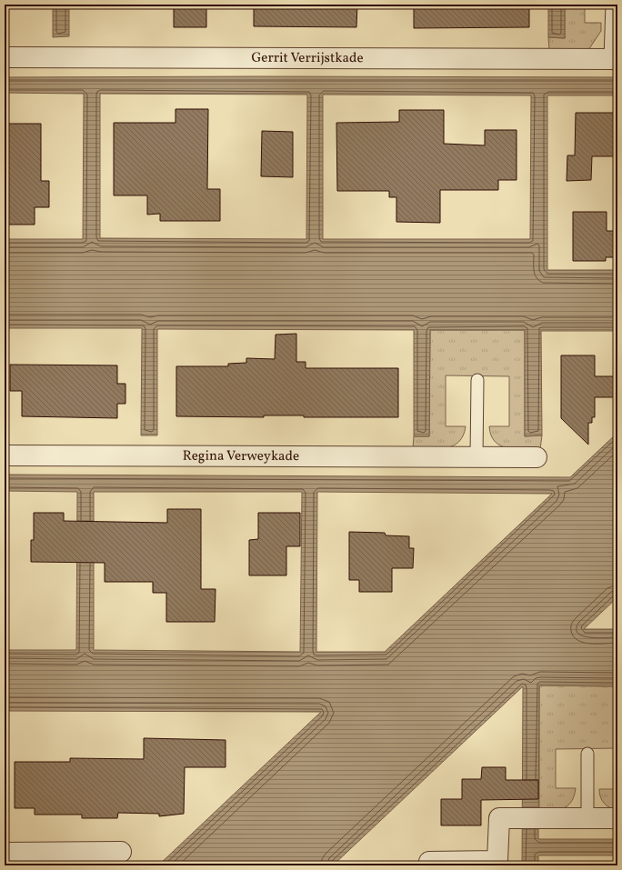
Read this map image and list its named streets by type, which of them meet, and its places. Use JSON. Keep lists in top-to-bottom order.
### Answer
{
  "streets": {
    "street": ["Gerrit Verrijstkade", "Regina Verweykade"]
  }
}
